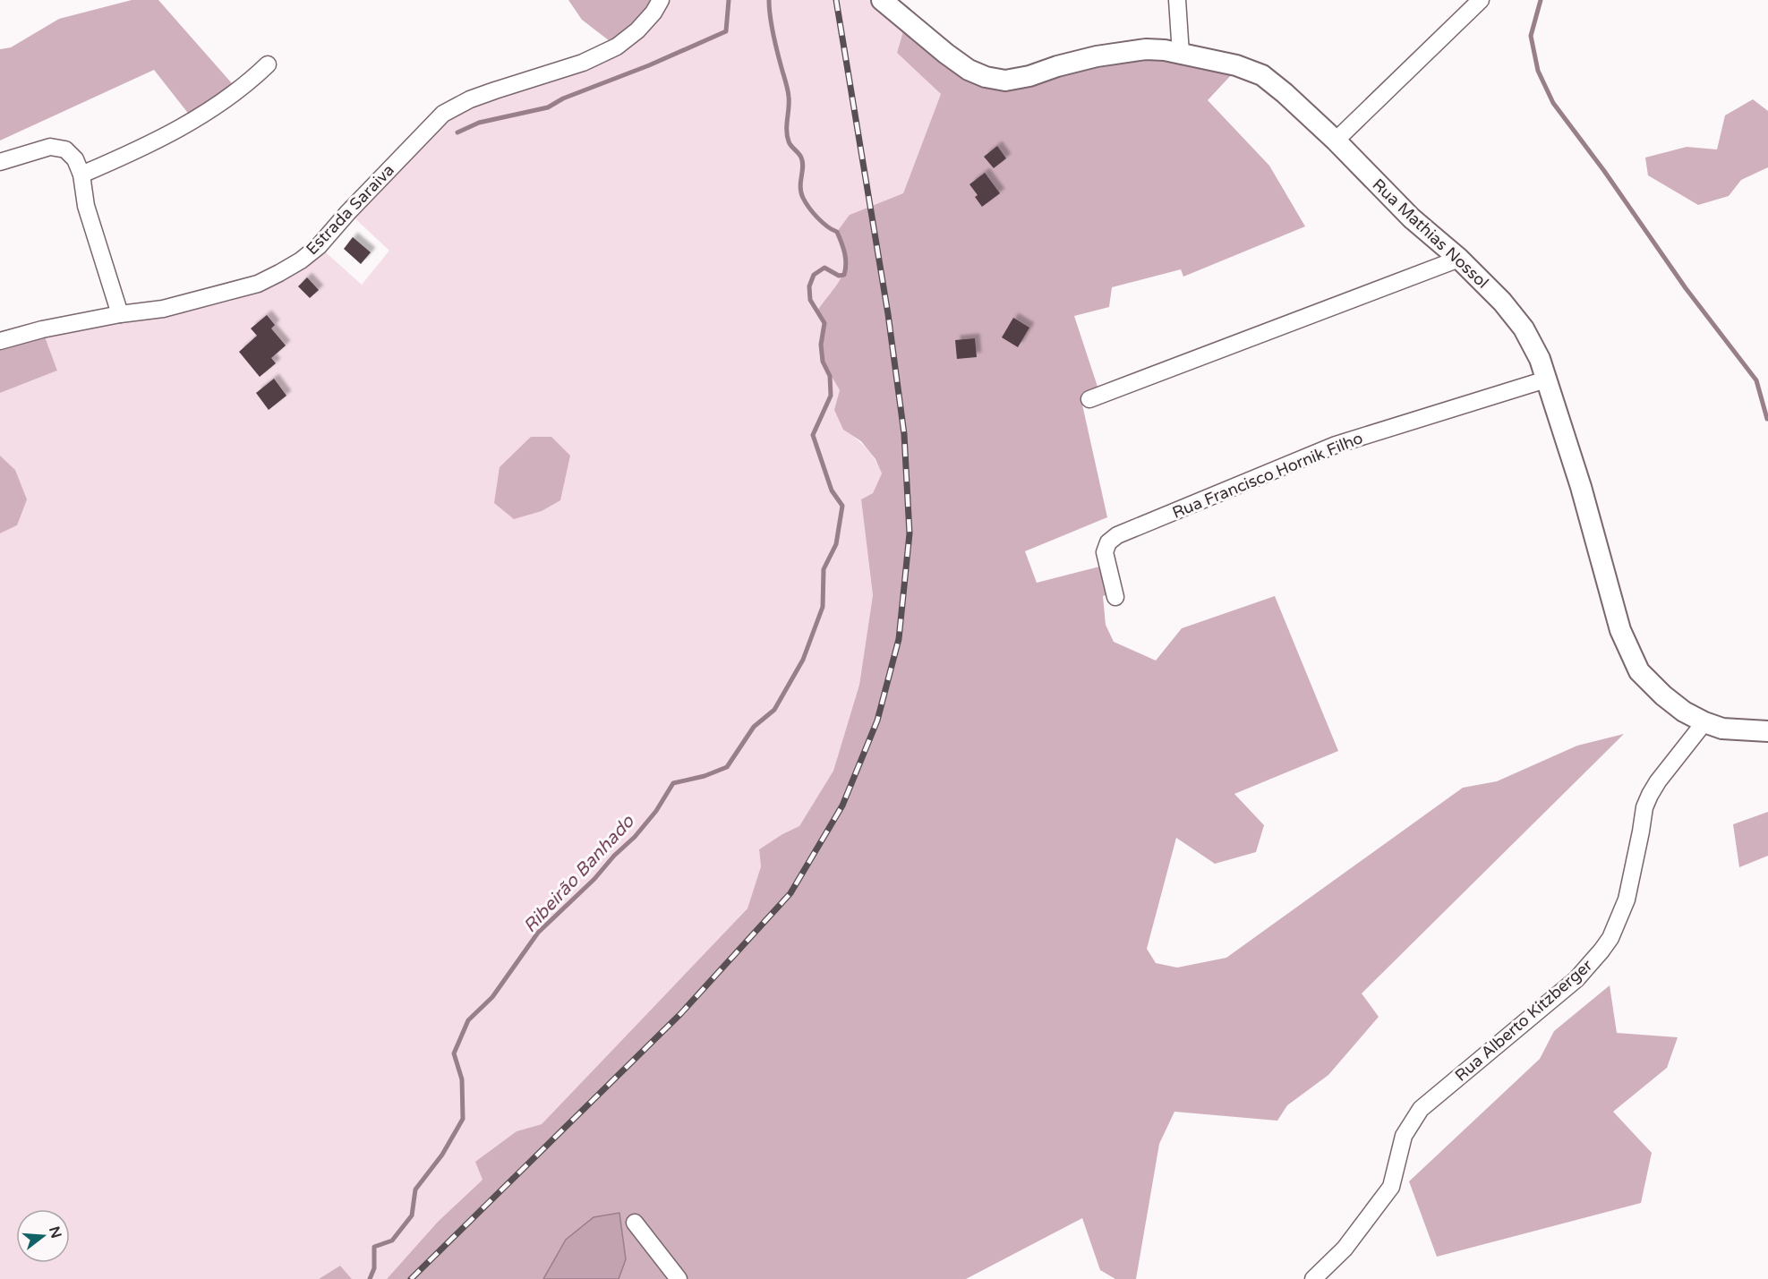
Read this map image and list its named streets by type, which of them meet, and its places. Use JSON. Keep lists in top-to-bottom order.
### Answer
{
  "streets": {
    "street": [
      "Estrada Saraiva",
      "Rua Mathias Nossol",
      "Rua Francisco Hornik Filho",
      "Rua Alberto Kitzberger"
    ]
  },
  "crossings": [
    ["Rua Mathias Nossol", "Rua Francisco Hornik Filho"],
    ["Rua Mathias Nossol", "Rua Alberto Kitzberger"]
  ],
  "water": ["Ribeirão Banhado"],
  "north": "right"
}
